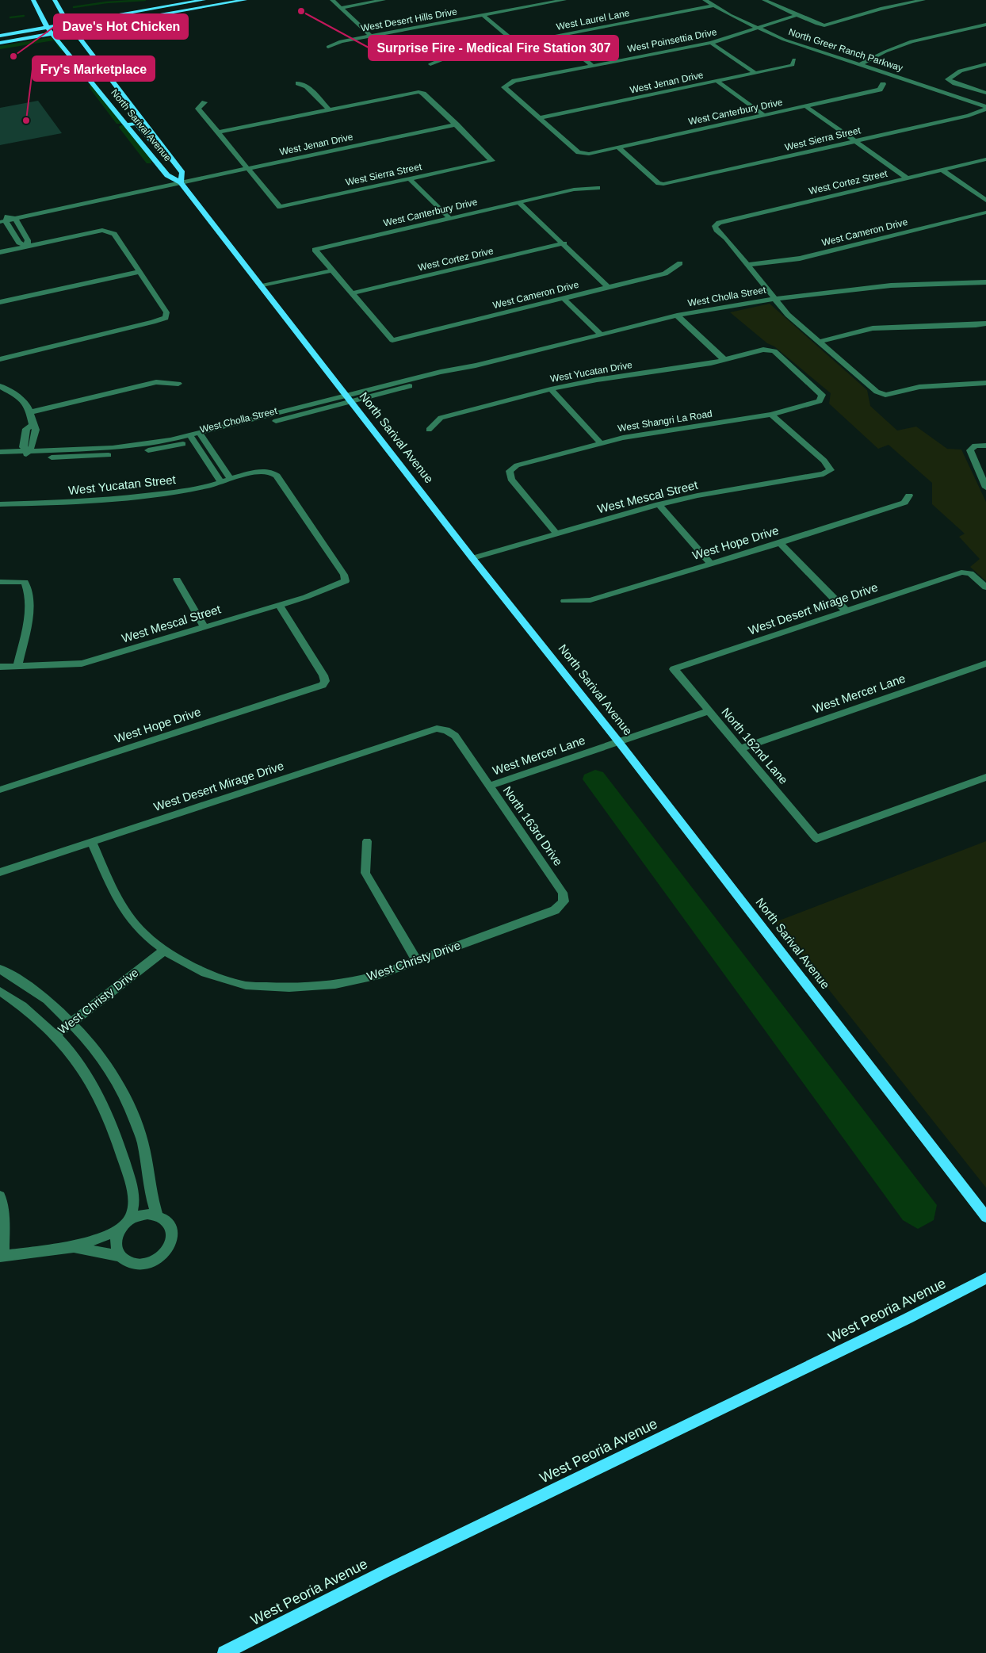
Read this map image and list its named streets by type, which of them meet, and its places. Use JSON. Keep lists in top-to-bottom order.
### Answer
{
  "streets": {
    "main road": ["North Sarival Avenue", "West Peoria Avenue"],
    "street": [
      "West Desert Hills Drive",
      "West Laurel Lane",
      "West Poinsettia Drive",
      "North Greer Ranch Parkway",
      "West Jenan Drive",
      "West Canterbury Drive",
      "West Sierra Street",
      "West Cortez Street",
      "West Cameron Drive",
      "West Cortez Drive",
      "West Cholla Street",
      "West Yucatan Drive",
      "West Shangri La Road",
      "West Yucatan Street",
      "West Mescal Street",
      "West Hope Drive",
      "West Desert Mirage Drive",
      "West Mercer Lane",
      "North 162nd Lane",
      "North 163rd Drive",
      "West Christy Drive"
    ]
  },
  "crossings": [
    ["West Laurel Lane", "North Greer Ranch Parkway"],
    ["West Poinsettia Drive", "North Greer Ranch Parkway"],
    ["West Poinsettia Drive", "West Jenan Drive"],
    ["West Poinsettia Drive", "West Canterbury Drive"],
    ["North Greer Ranch Parkway", "West Sierra Street"],
    ["West Jenan Drive", "West Canterbury Drive"],
    ["West Jenan Drive", "North Sarival Avenue"],
    ["West Jenan Drive", "West Sierra Street"],
    ["West Canterbury Drive", "West Sierra Street"],
    ["North Sarival Avenue", "West Cholla Street"],
    ["North Sarival Avenue", "West Mescal Street"],
    ["North Sarival Avenue", "West Mercer Lane"],
    ["West Cortez Street", "West Cameron Drive"],
    ["West Cameron Drive", "West Cortez Drive"],
    ["West Yucatan Drive", "West Shangri La Road"],
    ["West Shangri La Road", "West Mescal Street"],
    ["West Yucatan Street", "West Mescal Street"],
    ["West Mescal Street", "West Hope Drive"],
    ["West Desert Mirage Drive", "North 162nd Lane"],
    ["West Desert Mirage Drive", "North 163rd Drive"],
    ["West Mercer Lane", "North 162nd Lane"],
    ["West Mercer Lane", "North 163rd Drive"],
    ["North 163rd Drive", "West Christy Drive"]
  ],
  "places": ["Surprise Fire - Medical Fire Station 307", "Dave's Hot Chicken", "Fry's Marketplace"]
}
